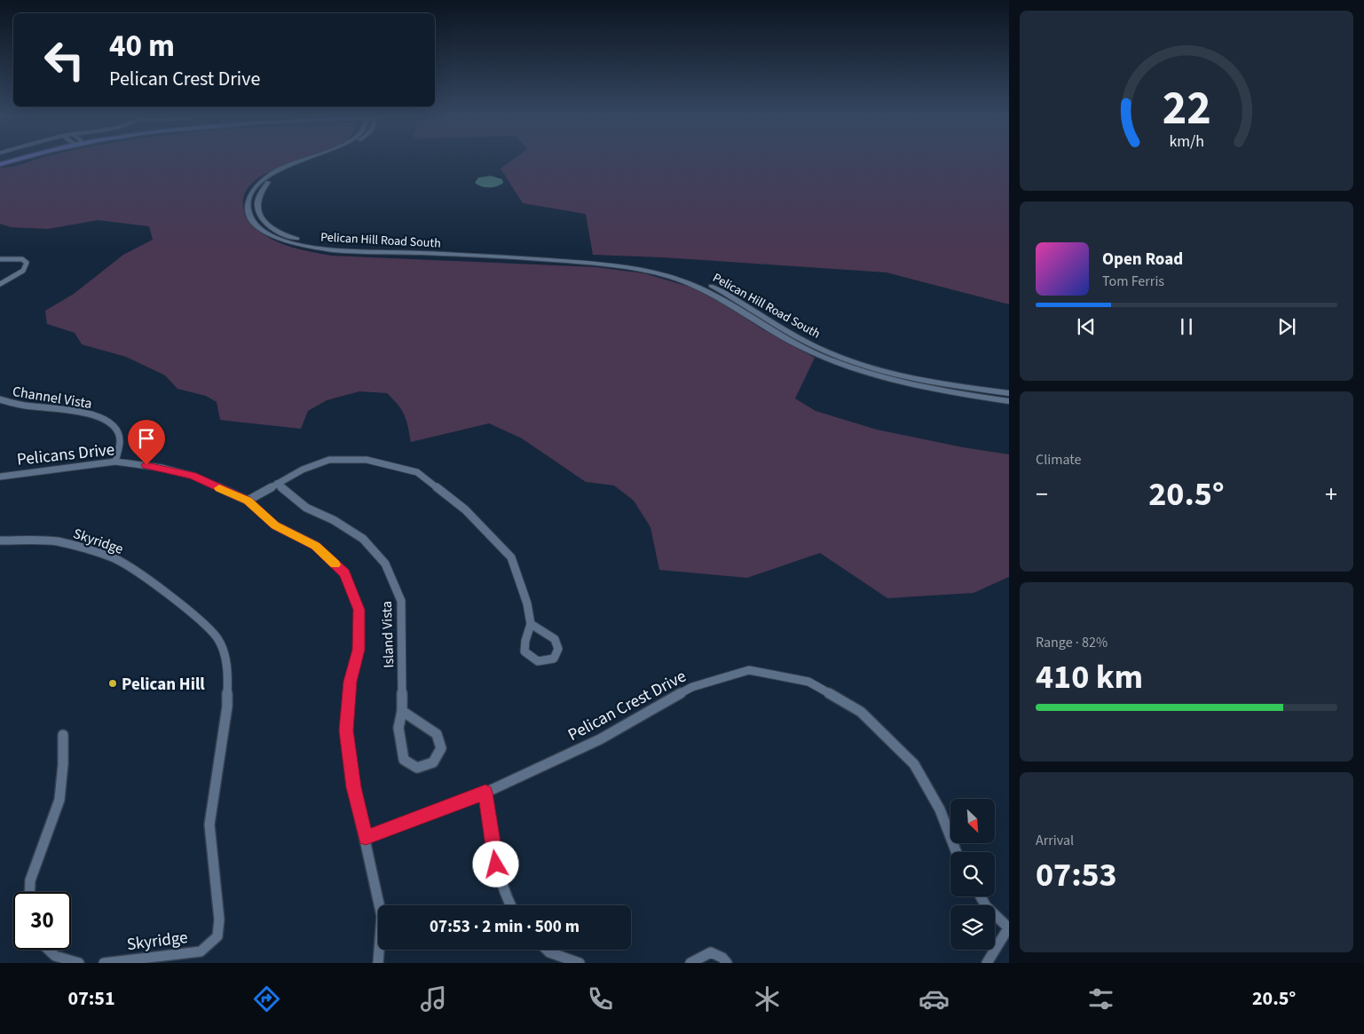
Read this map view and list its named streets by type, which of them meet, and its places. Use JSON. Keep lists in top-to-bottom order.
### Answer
{
  "streets": {
    "street": [
      "Pelican Hill Road South",
      "Channel Vista",
      "Pelicans Drive",
      "Skyridge",
      "Island Vista",
      "Pelican Crest Drive"
    ]
  },
  "crossings": [
    ["Channel Vista", "Pelicans Drive"],
    ["Pelicans Drive", "Pelican Crest Drive"]
  ],
  "places": ["Pelican Hill"],
  "north": "bottom right",
  "page": {
    "turn": ["40 m", "Pelican Crest Drive"],
    "song": ["Open Road", "Tom Ferris"],
    "tile": [
      "Climate",
      ["Range · 82%", "410 km"],
      ["Arrival", "07:53"]
    ],
    "heat": ["−", "20.5°", "+"],
    "limit": "30",
    "trip": "07:53 · 2 min · 500 m",
    "tabs": ["07:51", "20.5°"],
    "gauge": ["22", "km/h"]
  }
}
